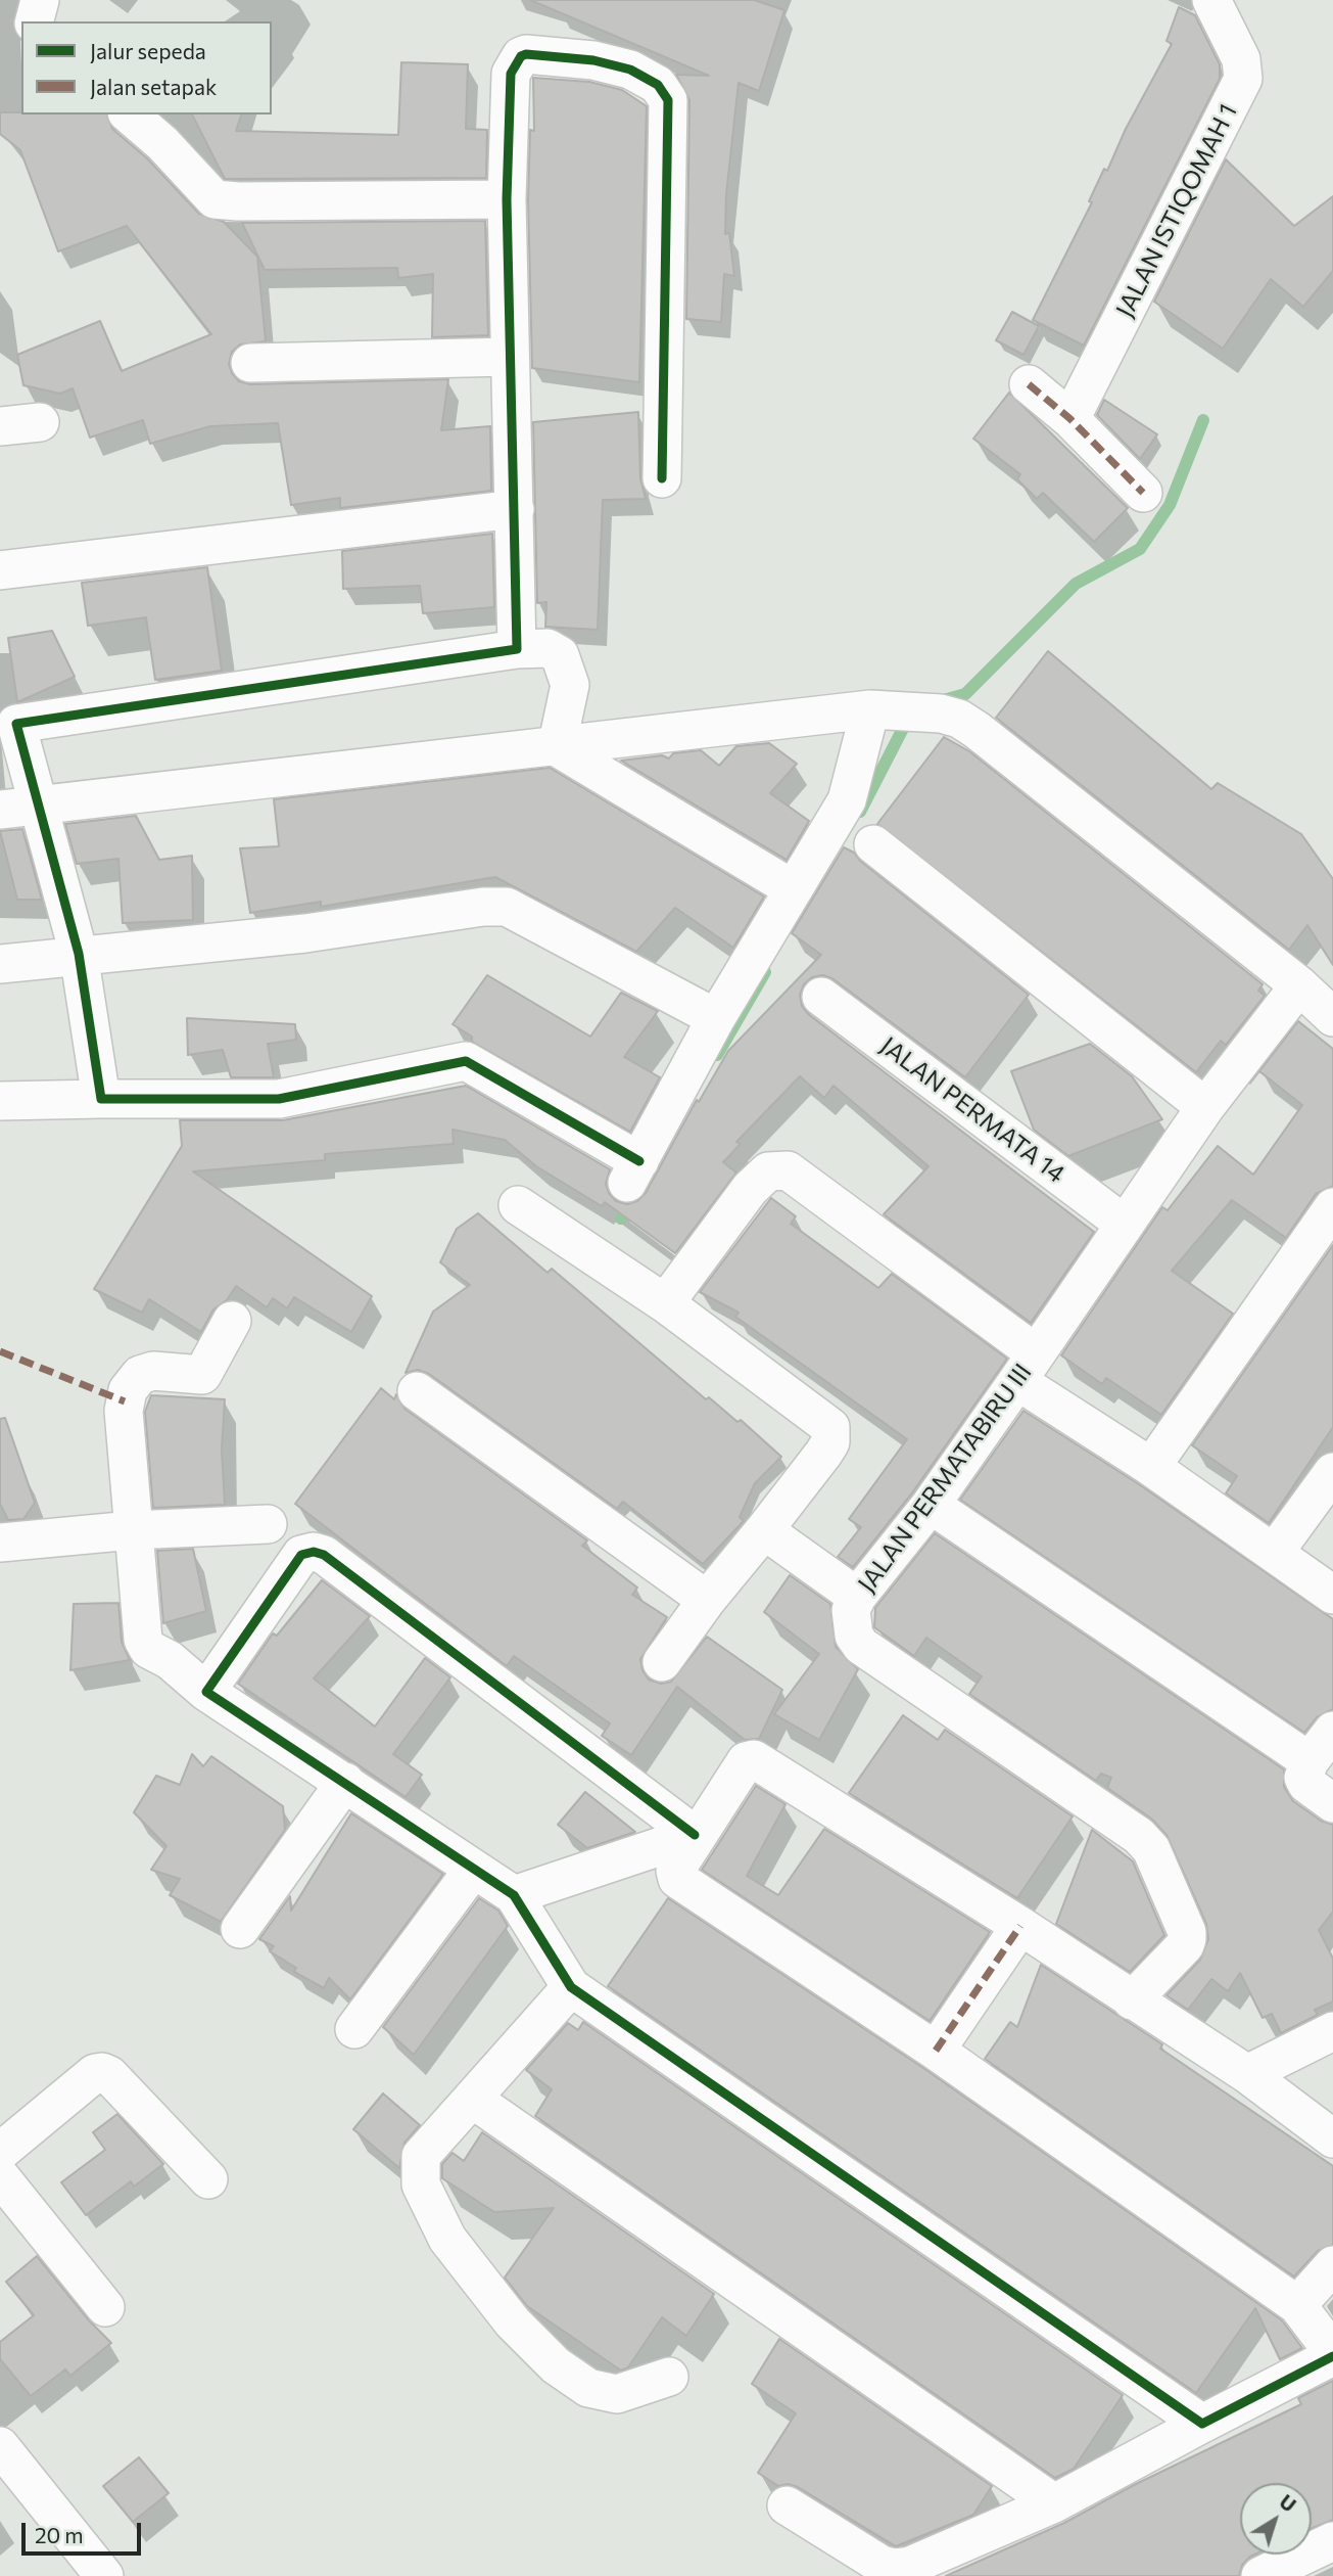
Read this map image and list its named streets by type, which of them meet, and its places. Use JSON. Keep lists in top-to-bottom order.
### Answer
{
  "streets": {
    "street": ["JALAN ISTIQOMAH 1", "JALAN PERMATA 14", "JALAN PERMATABIRU III"]
  },
  "crossings": [
    ["JALAN PERMATA 14", "JALAN PERMATABIRU III"]
  ],
  "legend": ["Jalur sepeda", "Jalan setapak"],
  "scale_bar": "20 m",
  "north": "top right"
}
